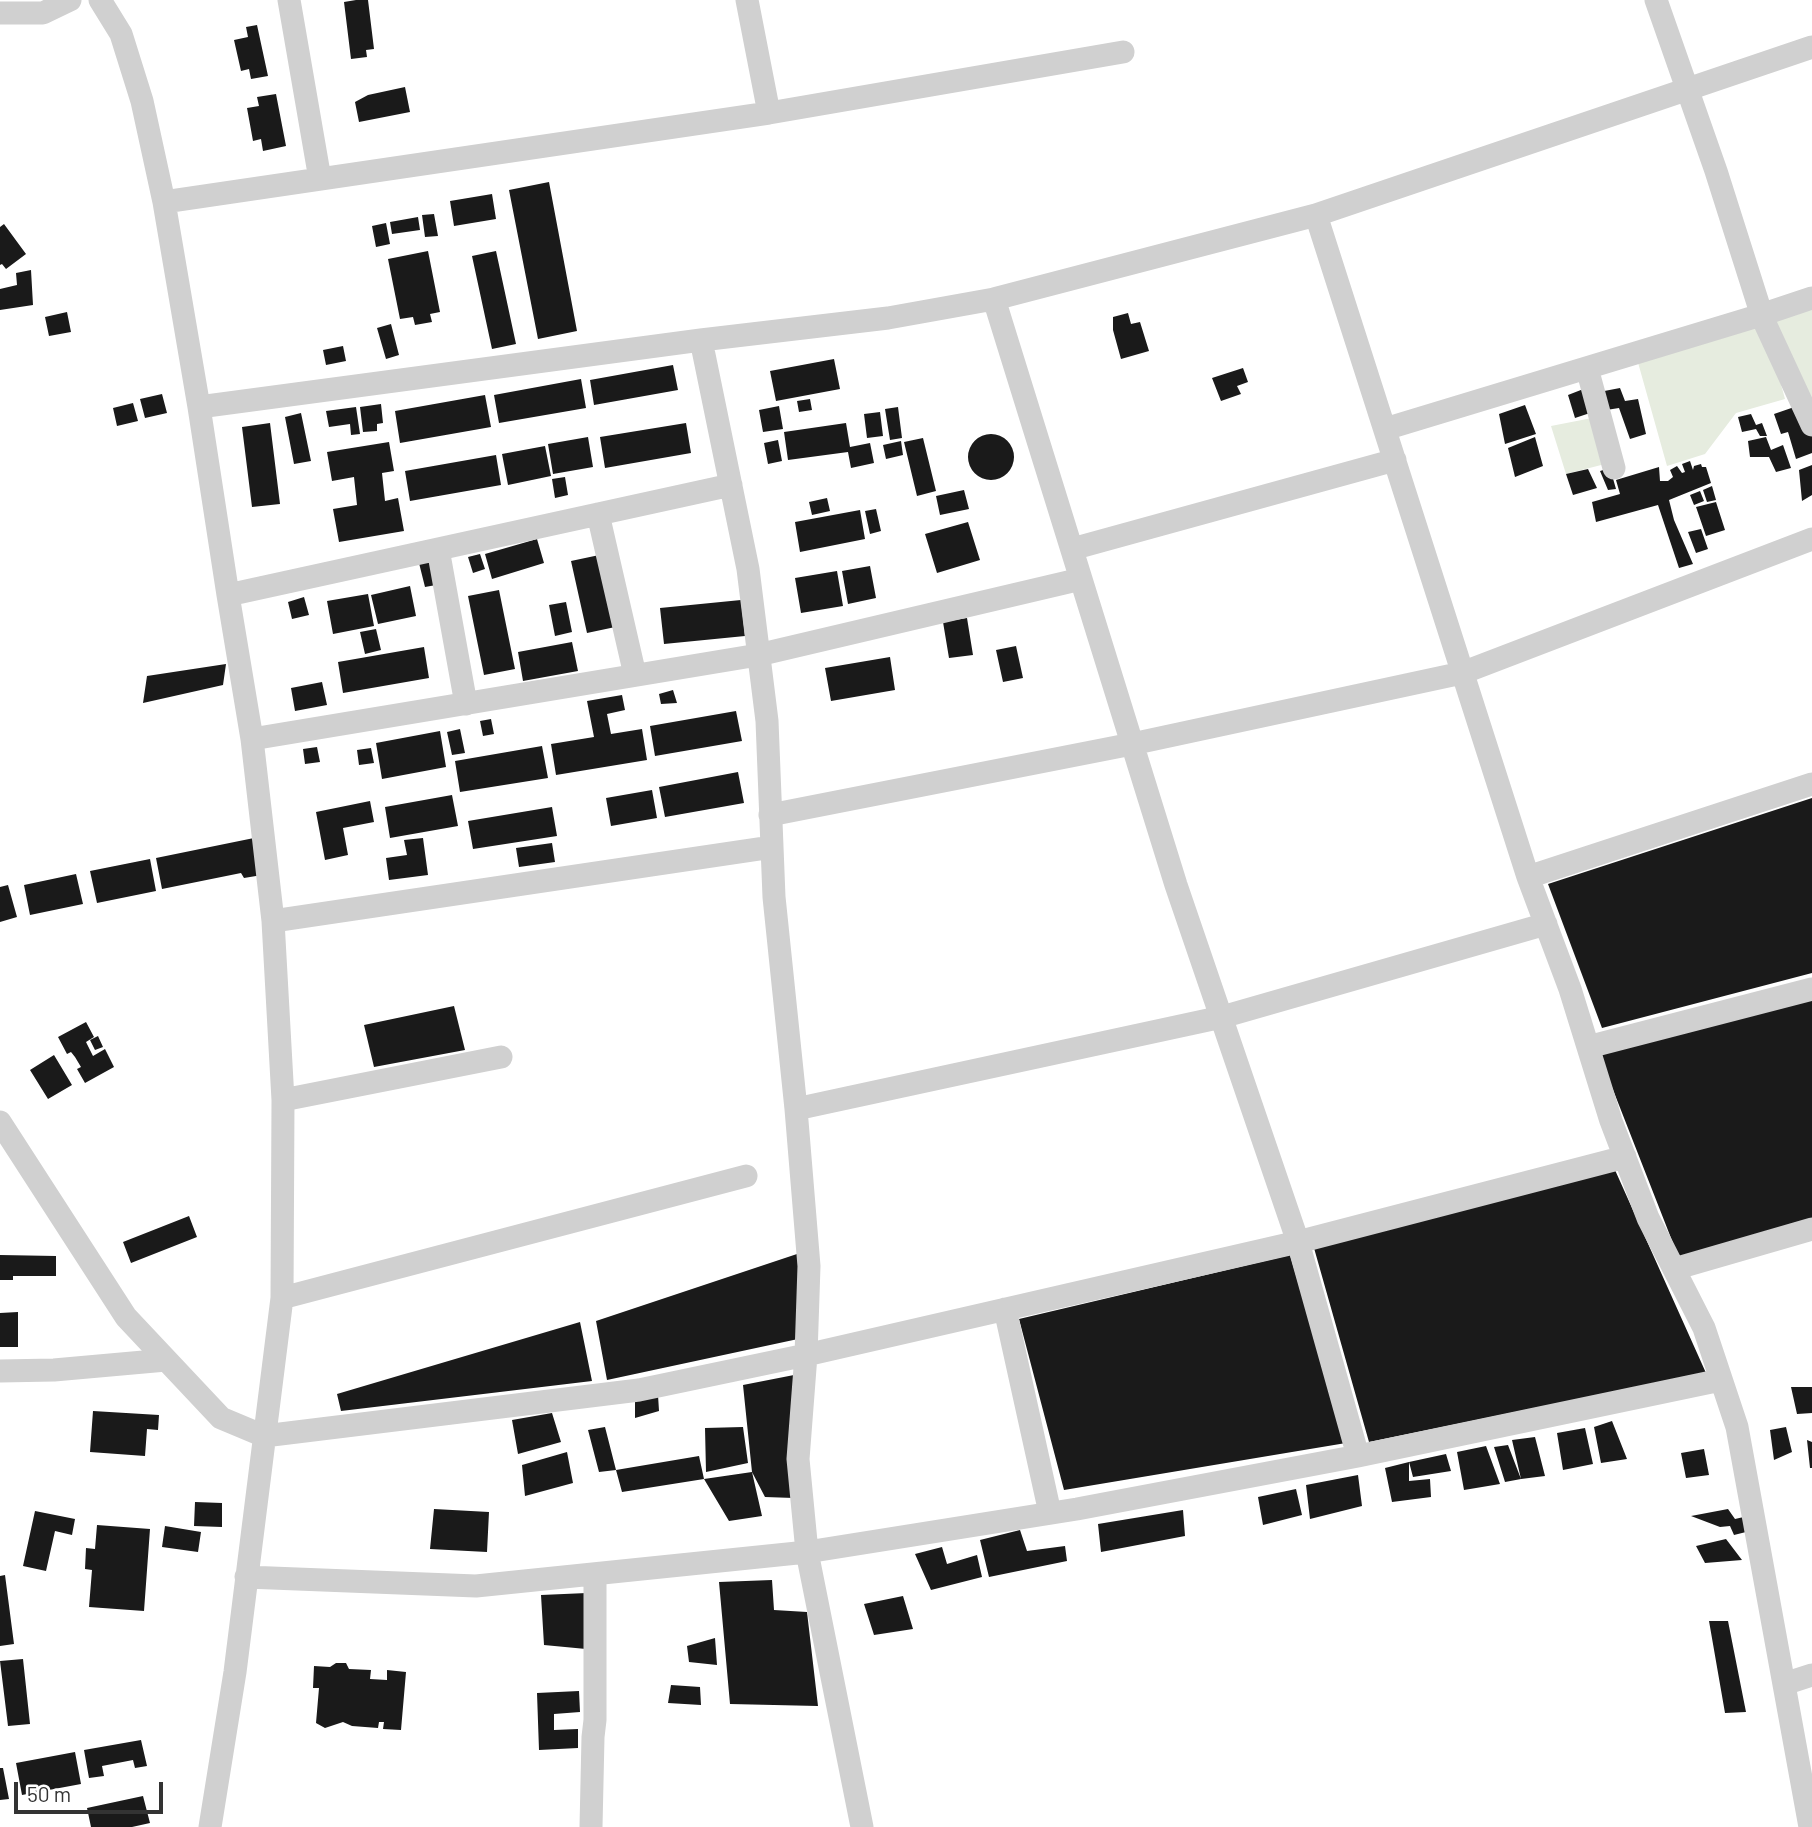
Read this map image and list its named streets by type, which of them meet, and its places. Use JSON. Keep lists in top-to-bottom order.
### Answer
{
  "scale_bar": "50 m"
}
